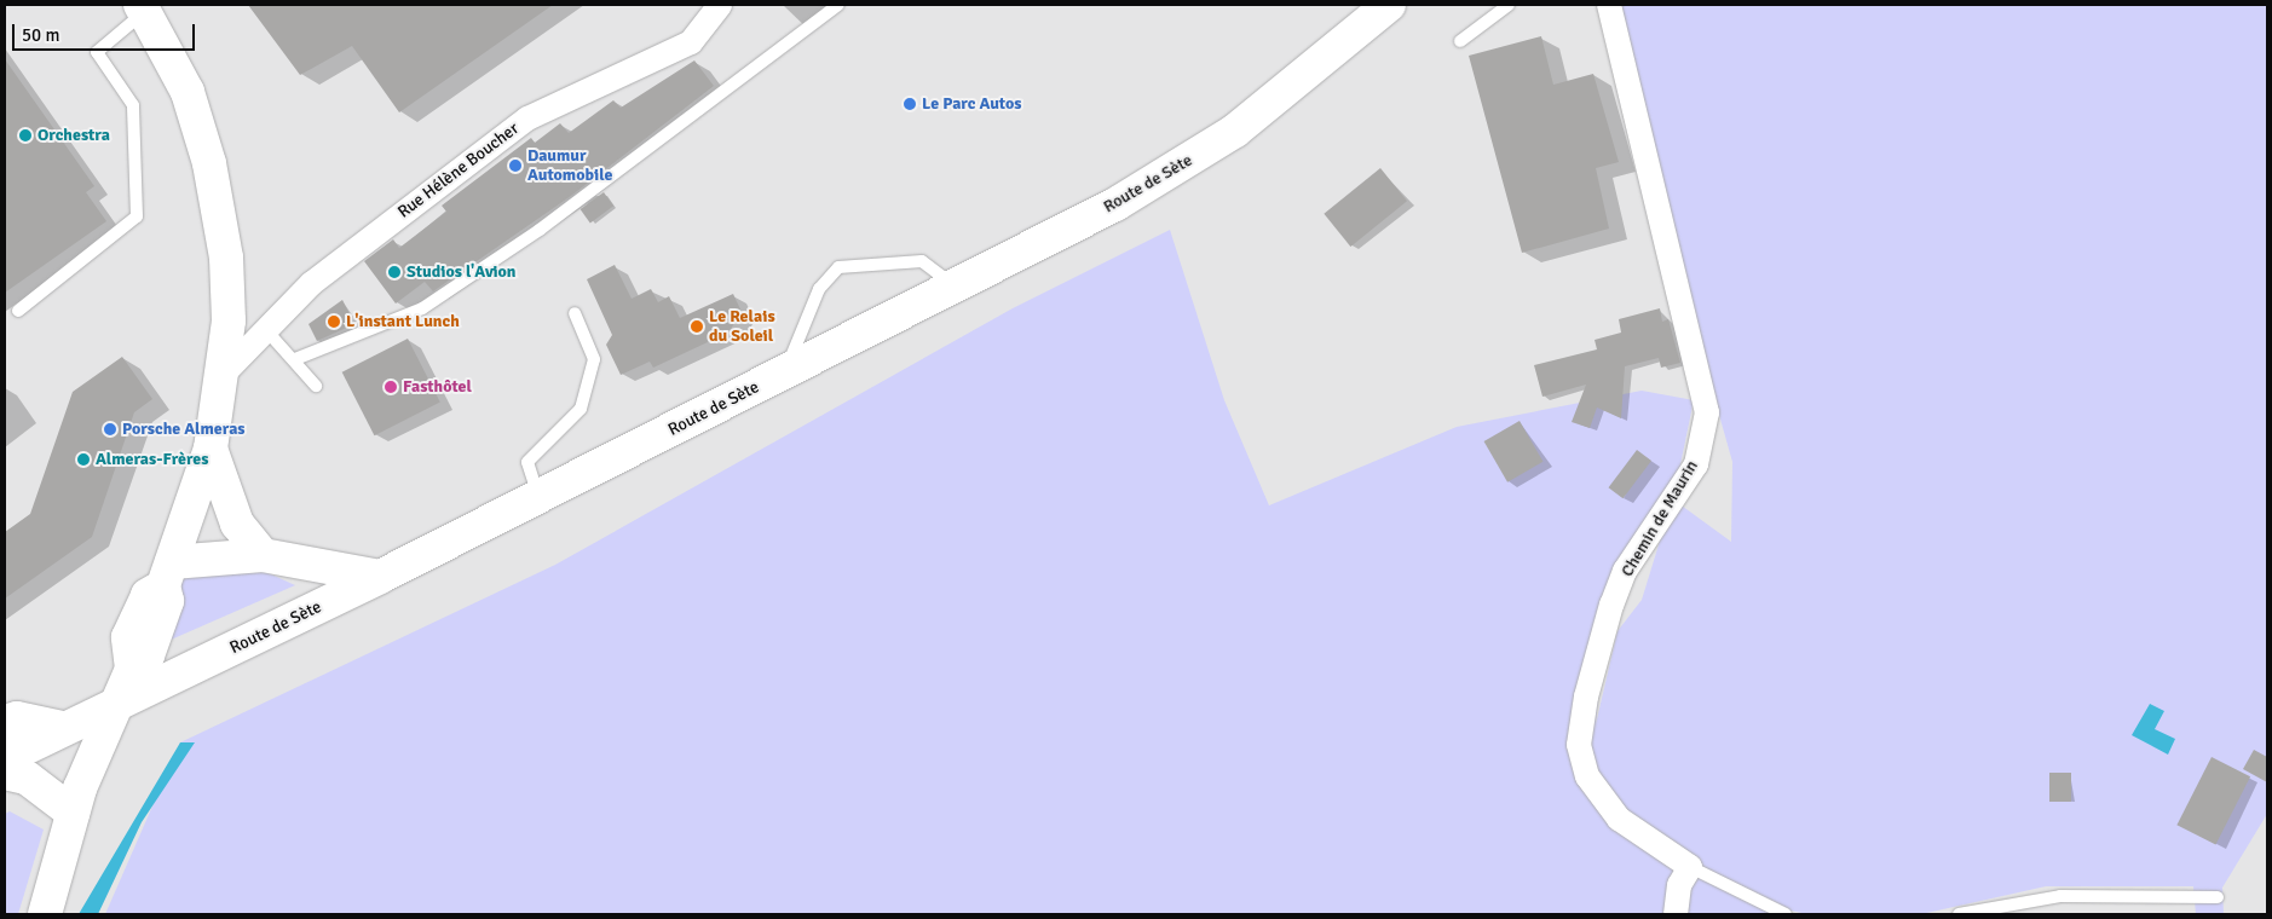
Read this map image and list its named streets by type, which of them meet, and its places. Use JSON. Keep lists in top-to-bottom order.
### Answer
{
  "streets": {
    "main road": ["Route de Sète"],
    "street": ["Rue Hélène Boucher", "Chemin de Maurin"]
  },
  "places": [
    "Le Parc Autos",
    "Orchestra",
    "Daumur Automobile",
    "Studios l'Avion",
    "L'instant Lunch",
    "Le Relais du Soleil",
    "Fasthôtel",
    "Porsche Almeras",
    "Almeras-Frères"
  ],
  "scale_bar": "50 m"
}
